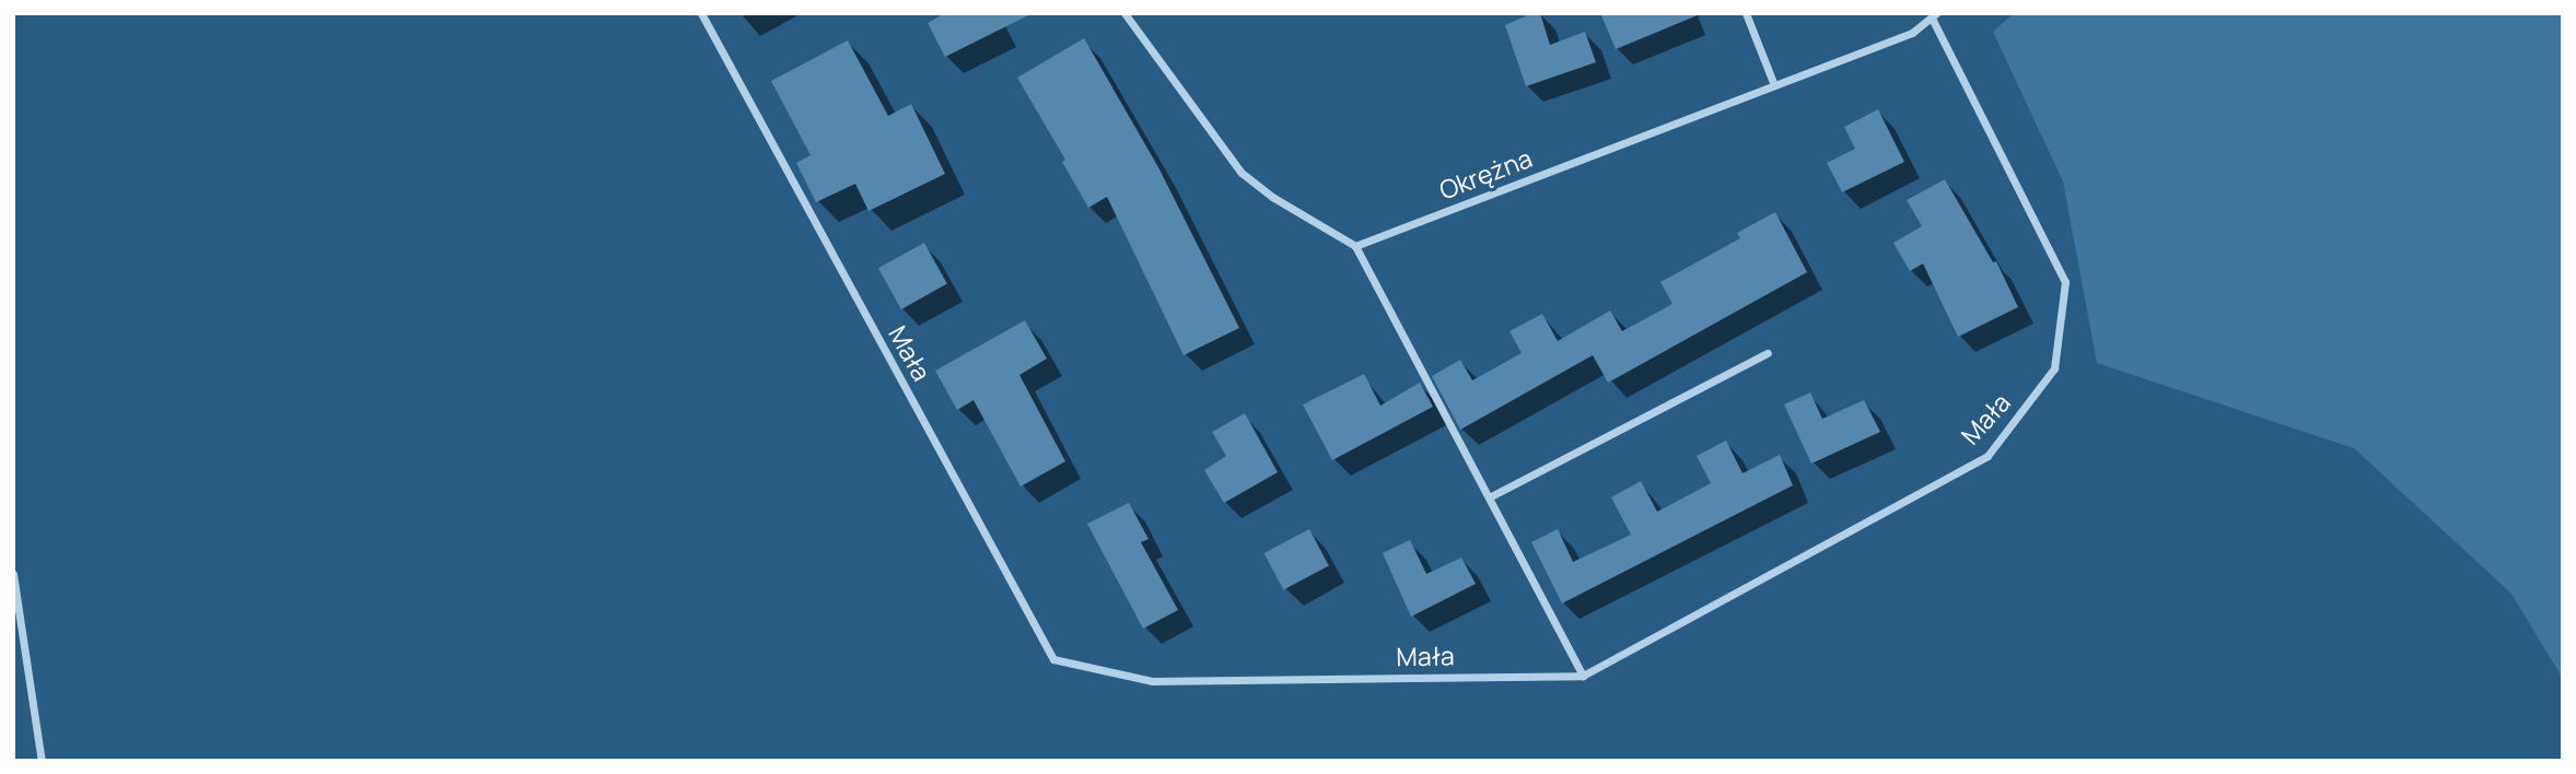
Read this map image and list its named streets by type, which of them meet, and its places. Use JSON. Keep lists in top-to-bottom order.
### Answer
{
  "streets": {
    "street": ["Okrężna", "Mała"]
  },
  "crossings": [
    ["Okrężna", "Mała"]
  ]
}
